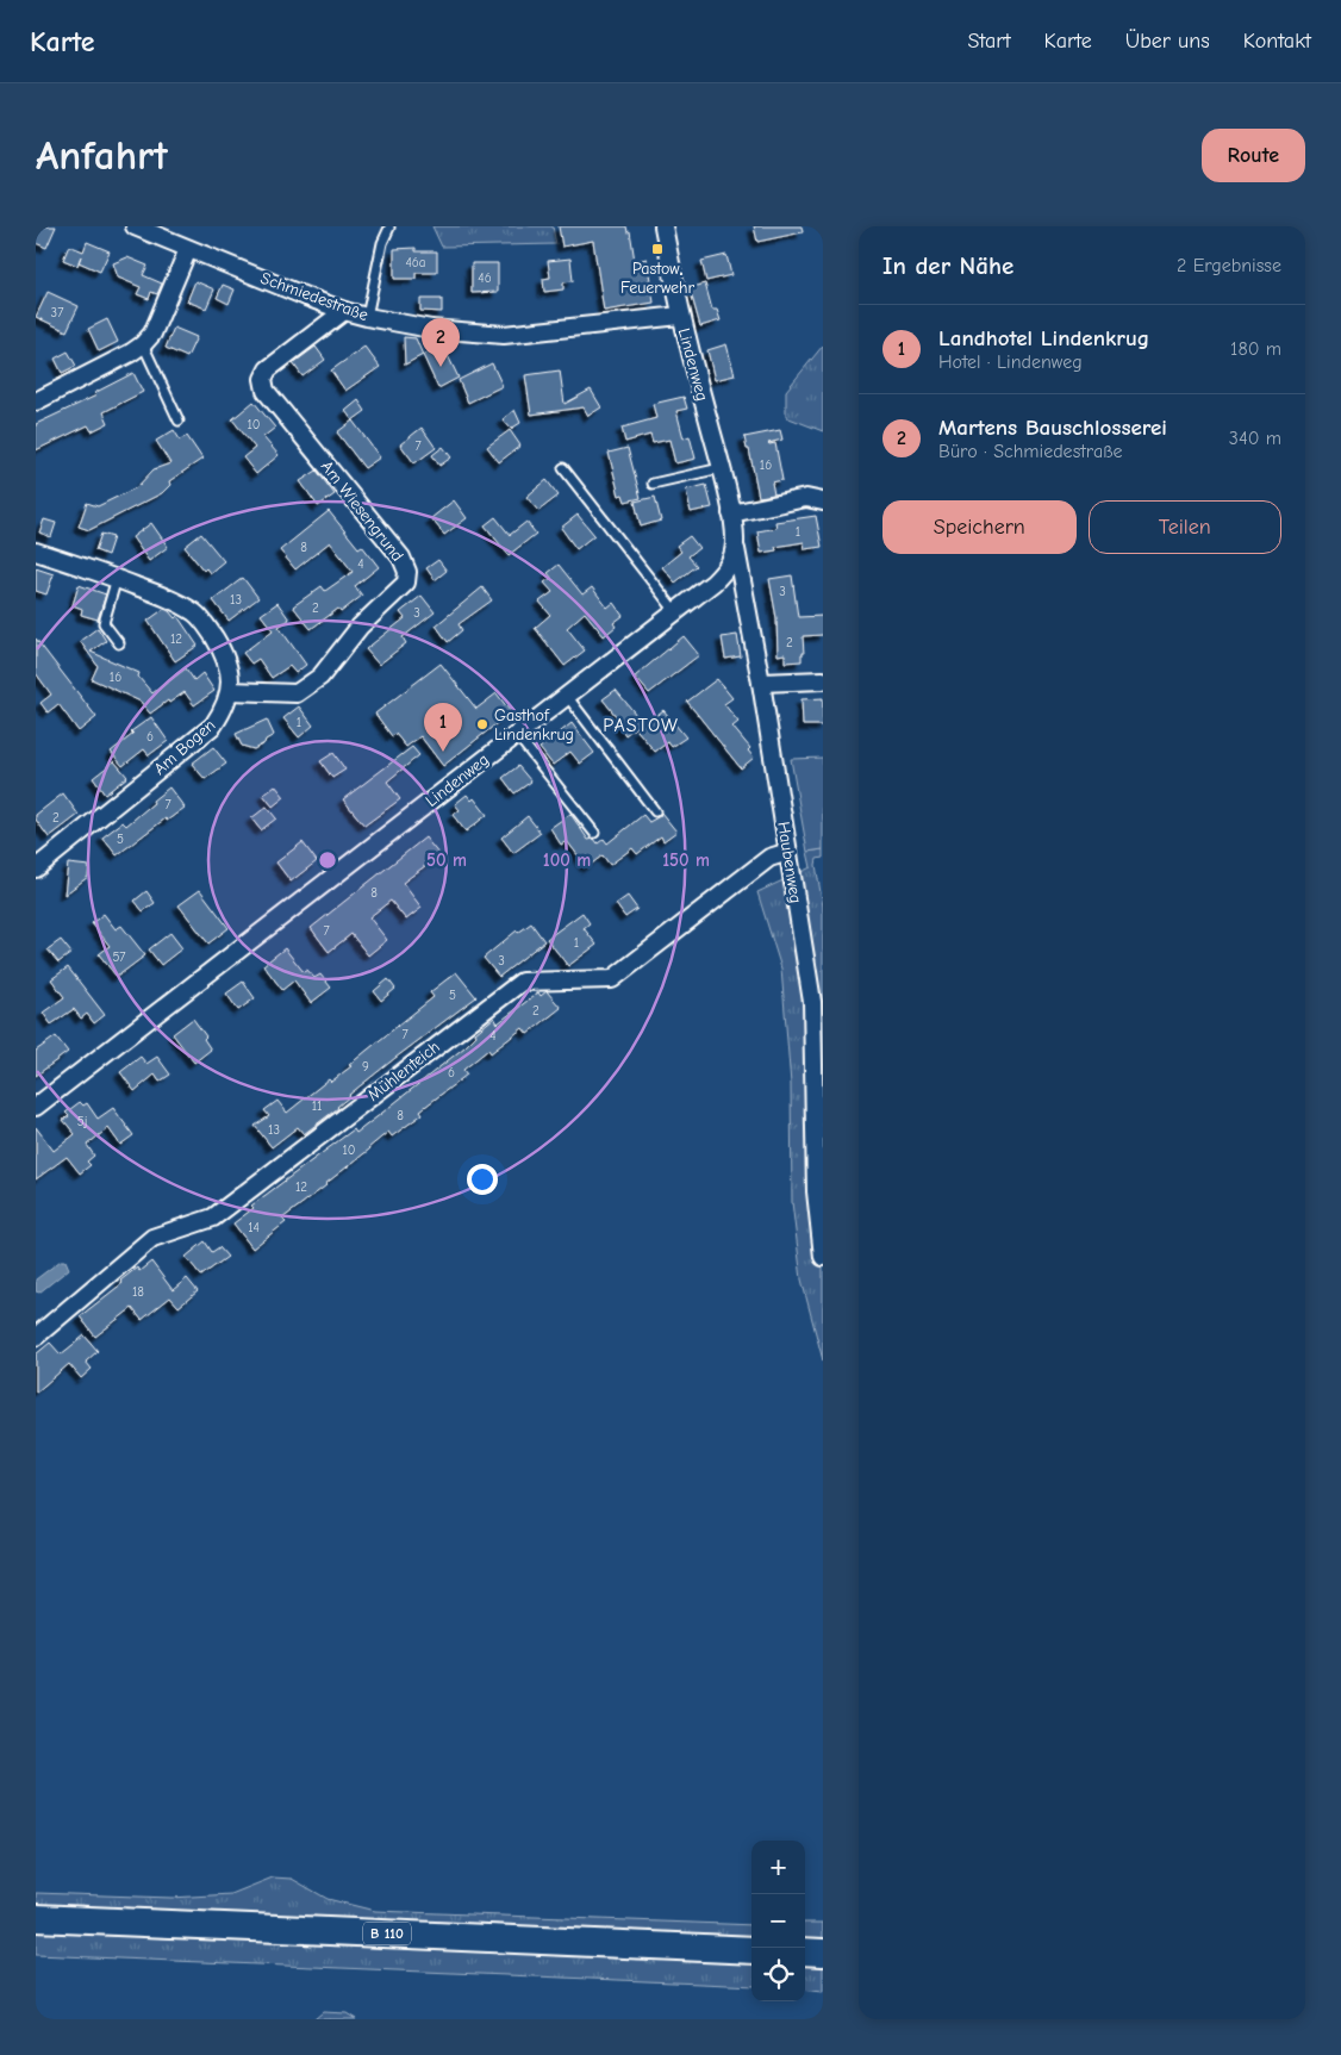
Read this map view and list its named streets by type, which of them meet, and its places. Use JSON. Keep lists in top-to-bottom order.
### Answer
{
  "streets": {
    "main road": ["B 110"],
    "street": [
      "Schmiedestraße",
      "Lindenweg",
      "Am Wiesengrund",
      "Am Bogen",
      "Haubenweg",
      "Mühlenteich"
    ]
  },
  "crossings": [
    ["Schmiedestraße", "Lindenweg"],
    ["Schmiedestraße", "Am Wiesengrund"],
    ["Lindenweg", "Haubenweg"],
    ["Am Wiesengrund", "Am Bogen"],
    ["Haubenweg", "Mühlenteich"]
  ],
  "districts": ["PASTOW"],
  "places": {
    "transit": ["Pastow, Feuerwehr"],
    "other": ["Gasthof Lindenkrug"]
  },
  "house_numbers": [
    "46a",
    "46",
    "37",
    "10",
    "7",
    "16",
    "1",
    "8",
    "4",
    "3",
    "13",
    "2",
    "3",
    "12",
    "2",
    "16",
    "1",
    "6",
    "7",
    "2",
    "5",
    "8",
    "7",
    "1",
    "57",
    "3",
    "5",
    "2",
    "7",
    "4",
    "9",
    "6",
    "11",
    "8",
    "5j",
    "13",
    "10",
    "12",
    "14",
    "18"
  ],
  "page": {
    "header": "Karte",
    "nav": [
      "Start",
      "Karte",
      "Über uns",
      "Kontakt"
    ],
    "buttons": [
      "Route",
      ["Speichern", "Teilen"]
    ],
    "title": "Anfahrt",
    "heading": ["In der Nähe", "2 Ergebnisse"],
    "list": [
      {
        "mark": "1",
        "name": "Landhotel Lindenkrug",
        "note": "Hotel · Lindenweg",
        "value": "180 m"
      },
      {
        "mark": "2",
        "name": "Martens Bauschlosserei",
        "note": "Büro · Schmiedestraße",
        "value": "340 m"
      }
    ],
    "pins": ["2", "1"],
    "map_buttons": ["+", "−"]
  },
  "rings": ["50 m", "100 m", "150 m"]
}
